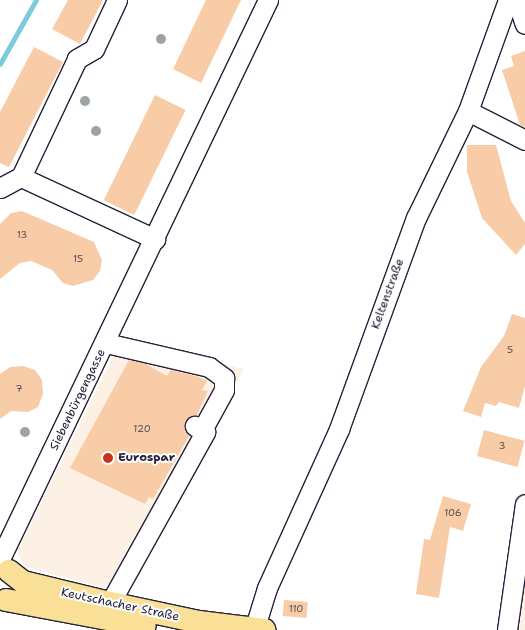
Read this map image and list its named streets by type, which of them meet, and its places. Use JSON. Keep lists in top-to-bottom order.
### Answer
{
  "streets": {
    "main road": ["Keutschacher Straße"],
    "street": ["Keltenstraße", "Siebenbürgengasse"]
  },
  "crossings": [
    ["Keltenstraße", "Keutschacher Straße"],
    ["Siebenbürgengasse", "Keutschacher Straße"]
  ],
  "places": ["Eurospar"],
  "house_numbers": [
    "13",
    "15",
    "5",
    "7",
    "120",
    "3",
    "106",
    "110"
  ]
}
